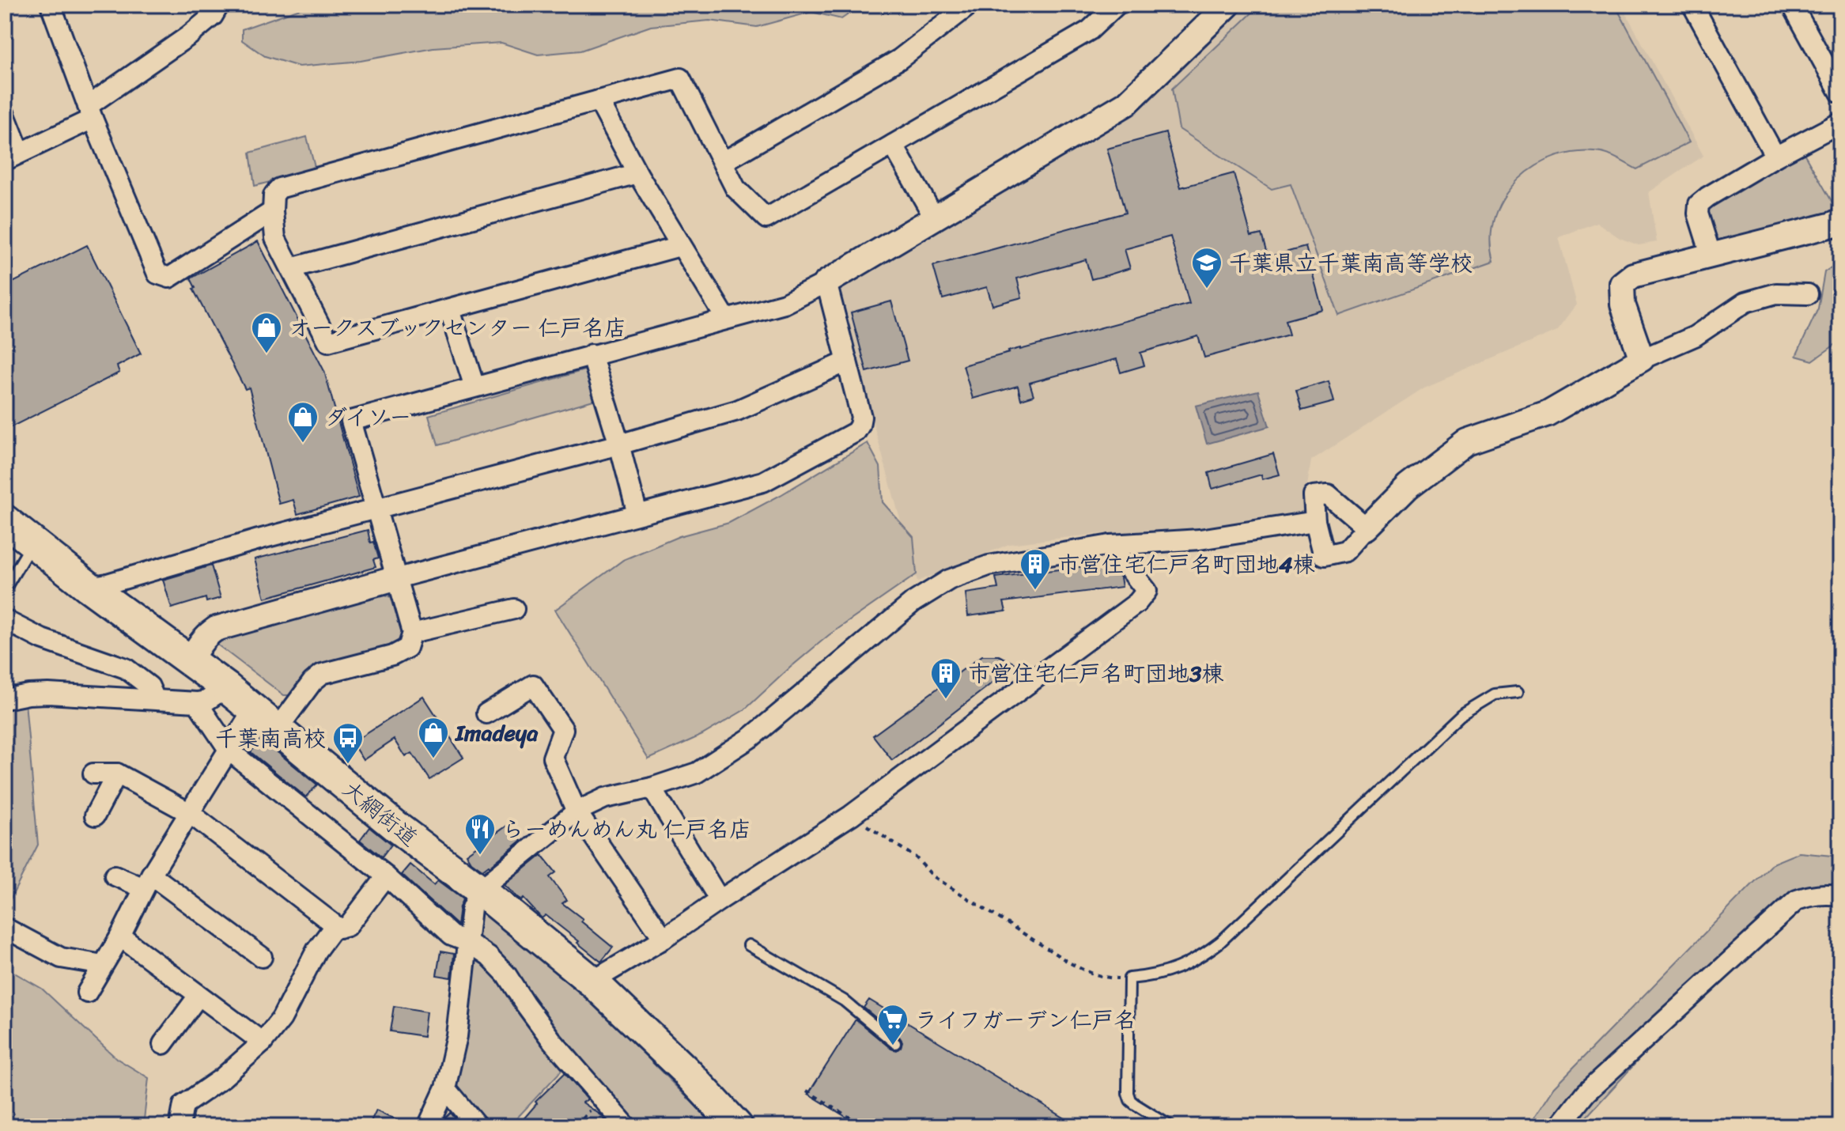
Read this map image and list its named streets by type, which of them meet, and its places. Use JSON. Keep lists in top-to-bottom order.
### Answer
{
  "streets": {
    "main road": ["大網街道"]
  },
  "places": {
    "school or university": ["千葉県立千葉南高等学校"],
    "shop": ["オークスブックセンター 仁戸名店", "ダイソー", "Imadeya"],
    "building": ["市営住宅仁戸名町団地4棟", "市営住宅仁戸名町団地3棟"],
    "bus stop": ["千葉南高校"],
    "restaurant": ["らーめんめん丸 仁戸名店"],
    "supermarket": ["ライフガーデン仁戸名"]
  }
}
